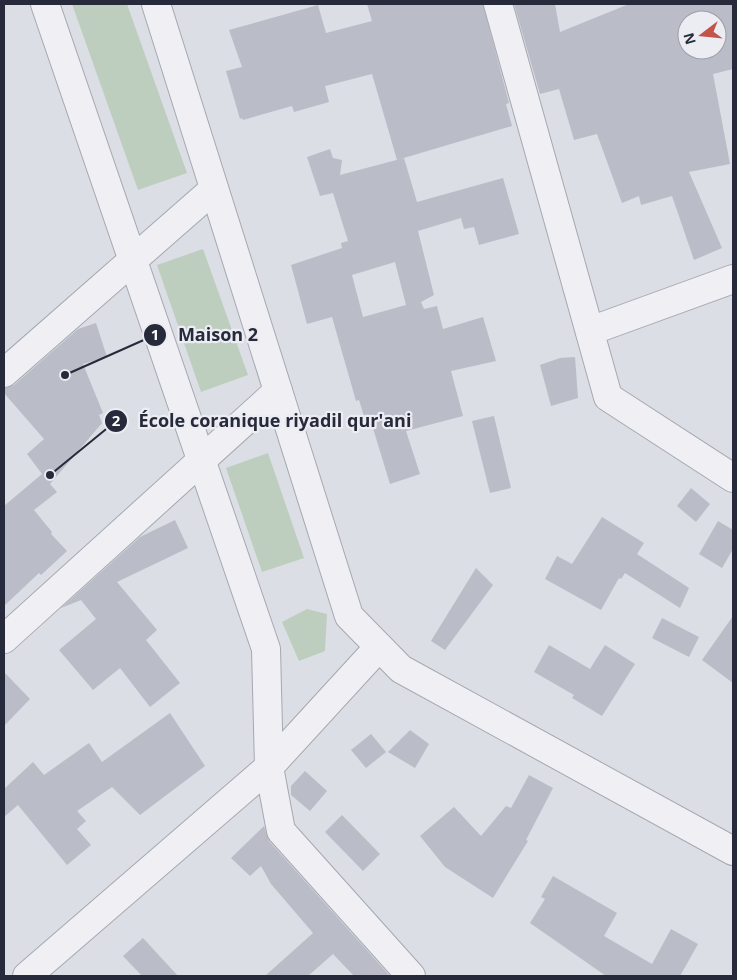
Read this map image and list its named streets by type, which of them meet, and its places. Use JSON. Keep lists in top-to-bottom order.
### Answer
{
  "places": ["Maison 2", "École coranique riyadil qur'ani"],
  "north": "left"
}
